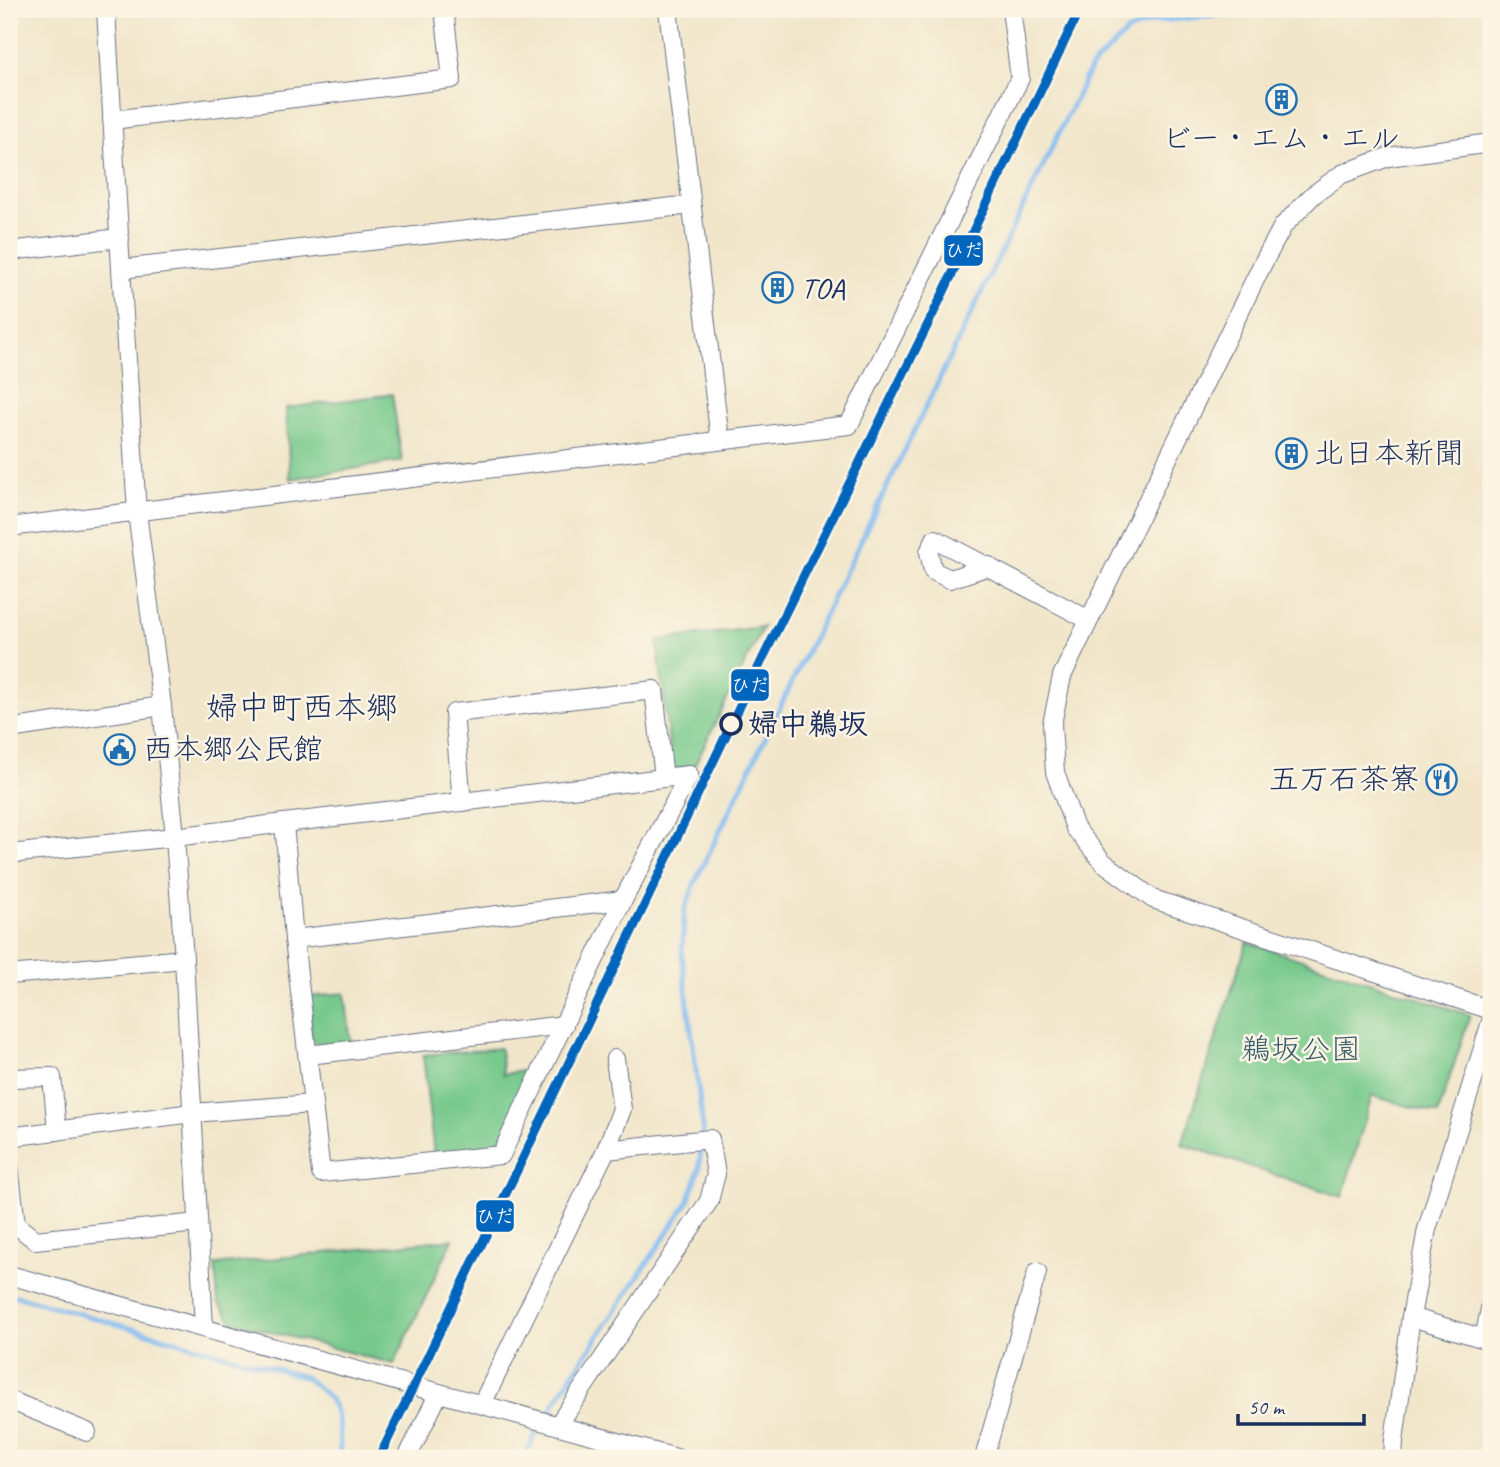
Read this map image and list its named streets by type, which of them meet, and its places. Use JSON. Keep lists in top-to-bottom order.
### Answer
{
  "districts": ["婦中町西本郷"],
  "parks": ["鵜坂公園"],
  "places": {
    "building": ["ビー・エム・エル", "TOA", "北日本新聞"],
    "other": ["婦中鵜坂"],
    "public building": ["西本郷公民館"],
    "restaurant": ["五万石茶寮"]
  },
  "lines": ["transit line ひだ"],
  "scale_bar": "50 m"
}
